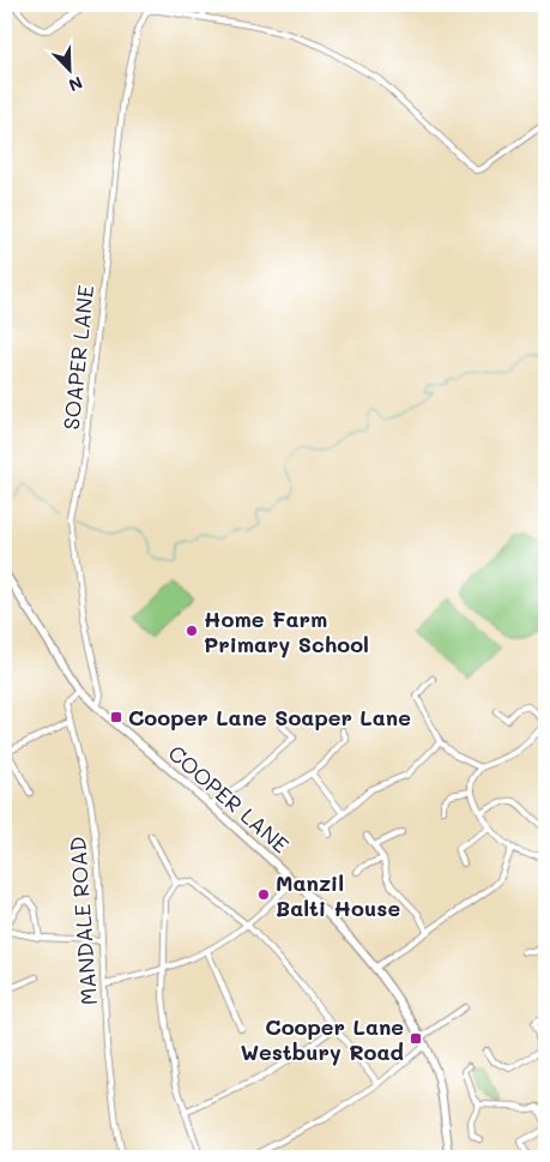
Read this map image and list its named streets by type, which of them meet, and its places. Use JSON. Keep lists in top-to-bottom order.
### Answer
{
  "streets": {
    "main road": ["COOPER LANE"],
    "street": ["SOAPER LANE", "MANDALE ROAD"]
  },
  "crossings": [
    ["SOAPER LANE", "COOPER LANE"],
    ["COOPER LANE", "MANDALE ROAD"]
  ],
  "places": {
    "other": ["Home Farm Primary School", "Manzil Balti House"],
    "transit": ["Cooper Lane Soaper Lane", "Cooper Lane Westbury Road"]
  },
  "north": "bottom right"
}
